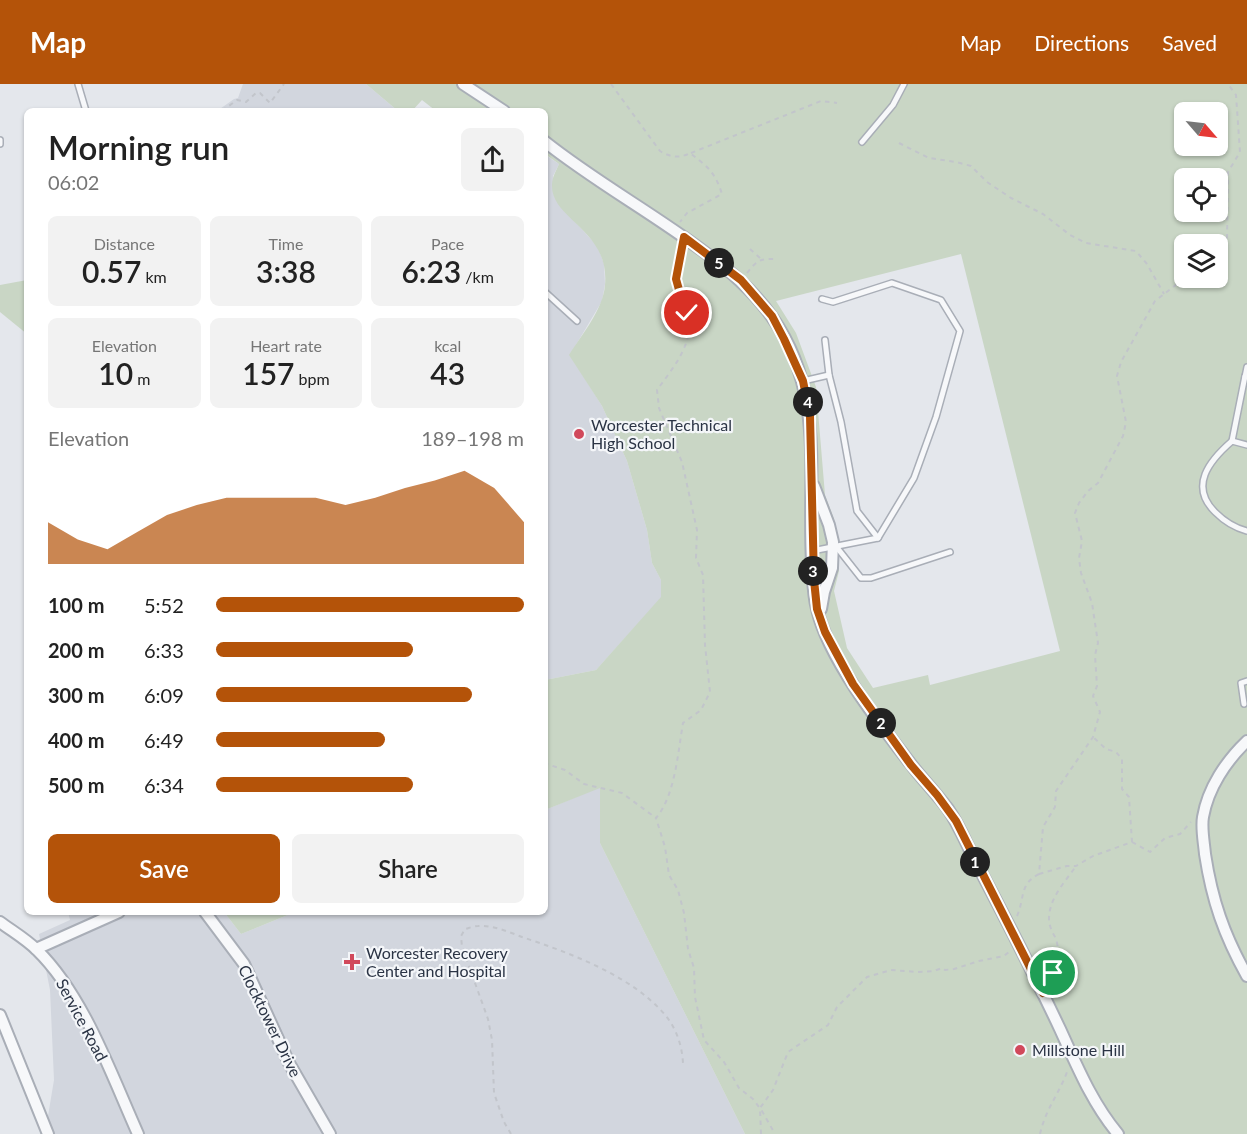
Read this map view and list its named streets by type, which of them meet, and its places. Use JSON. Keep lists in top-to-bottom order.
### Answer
{
  "streets": {
    "street": ["Service Road", "Clocktower Drive"]
  },
  "places": {
    "other": ["Worcester Technical High School", "Millstone Hill"],
    "health": ["Worcester Recovery Center and Hospital"]
  },
  "north": "bottom right",
  "page": {
    "header": "Map",
    "nav": ["Map", "Directions", "Saved"],
    "heading": ["Morning run", "06:02"],
    "stats": [
      ["Distance", "0.57 km"],
      ["Time", "3:38"],
      ["Pace", "6:23 /km"],
      ["Elevation", "10 m"],
      ["Heart rate", "157 bpm"],
      ["kcal", "43"]
    ],
    "pins": [
      "5",
      "4",
      "3",
      "2",
      "1"
    ],
    "chart": ["Elevation", "189–198 m"],
    "list": [
      {
        "name": "100 m",
        "note": "5:52"
      },
      {
        "name": "200 m",
        "note": "6:33"
      },
      {
        "name": "300 m",
        "note": "6:09"
      },
      {
        "name": "400 m",
        "note": "6:49"
      },
      {
        "name": "500 m",
        "note": "6:34"
      }
    ],
    "buttons": ["Save", "Share"]
  }
}
